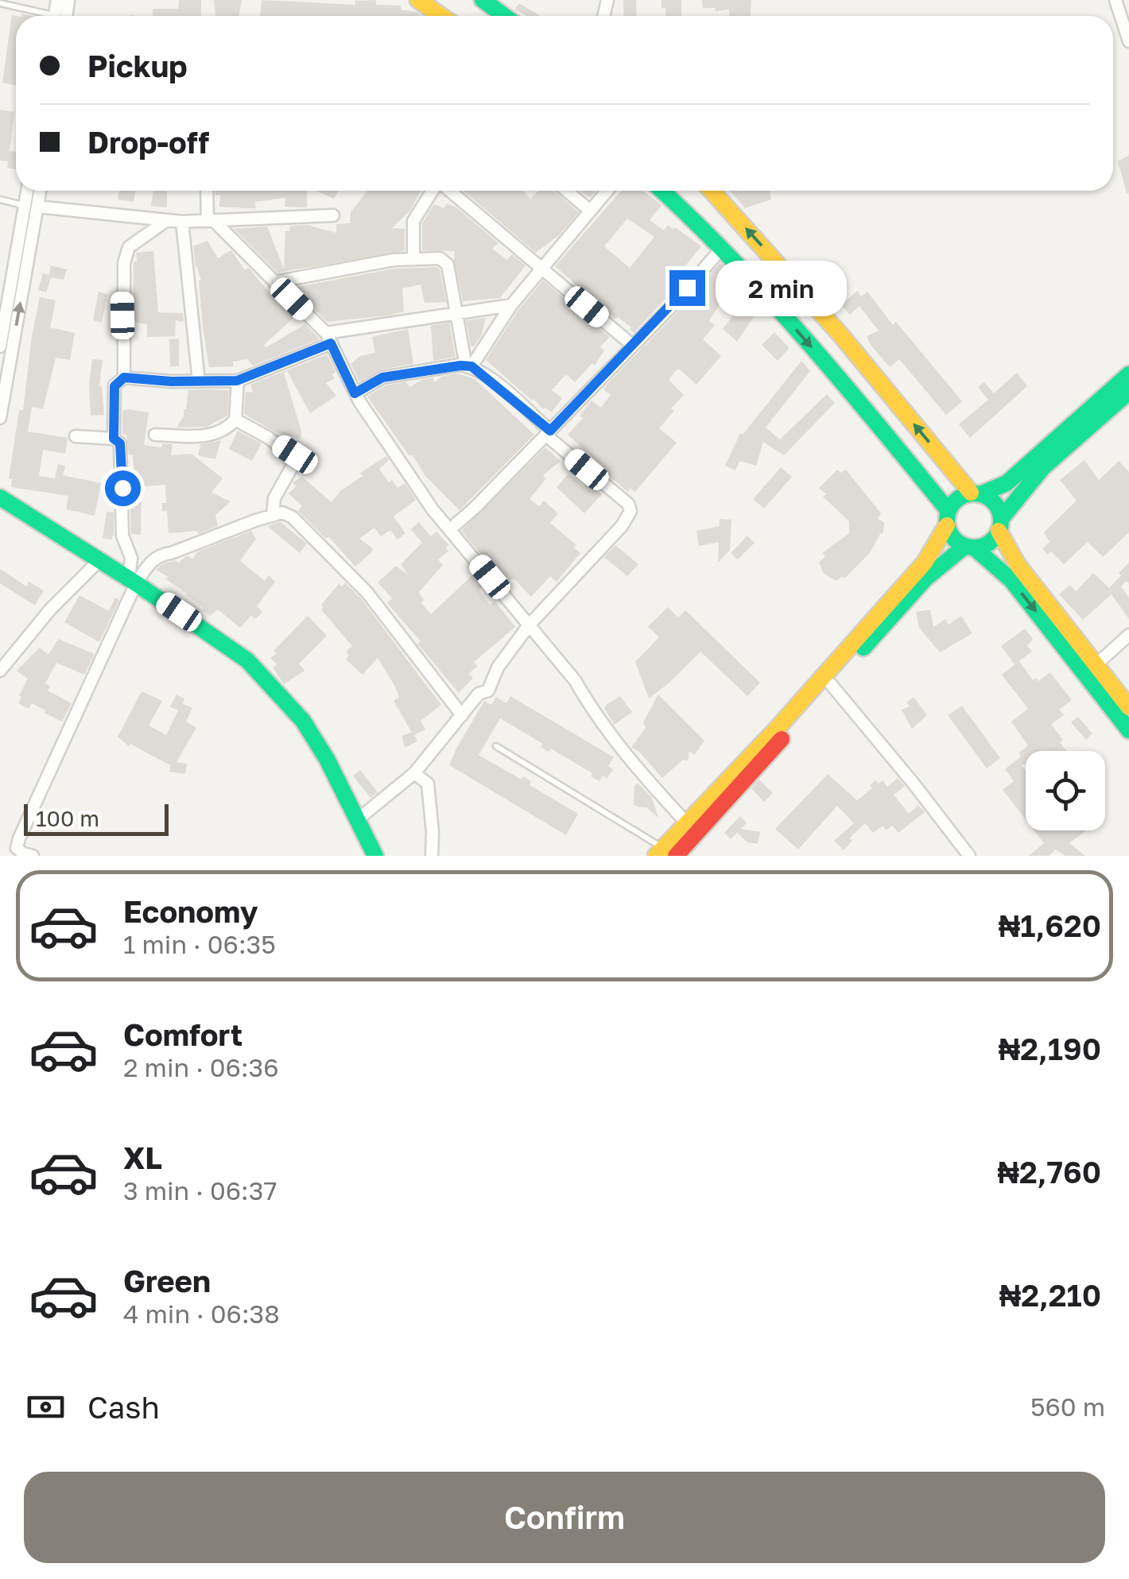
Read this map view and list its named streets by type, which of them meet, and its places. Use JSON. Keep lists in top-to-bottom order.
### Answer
{
  "scale_bar": "100 m",
  "page": {
    "banner": ["Pickup", "Drop-off"],
    "bubble": "2 min",
    "scale": "100 m",
    "list": [
      {
        "name": "Economy",
        "note": "1 min · 06:35",
        "value": "₦1,620"
      },
      {
        "name": "Comfort",
        "note": "2 min · 06:36",
        "value": "₦2,190"
      },
      {
        "name": "XL",
        "note": "3 min · 06:37",
        "value": "₦2,760"
      },
      {
        "name": "Green",
        "note": "4 min · 06:38",
        "value": "₦2,210"
      }
    ],
    "pay": ["Cash", "560 m"],
    "buttons": "Confirm"
  }
}
